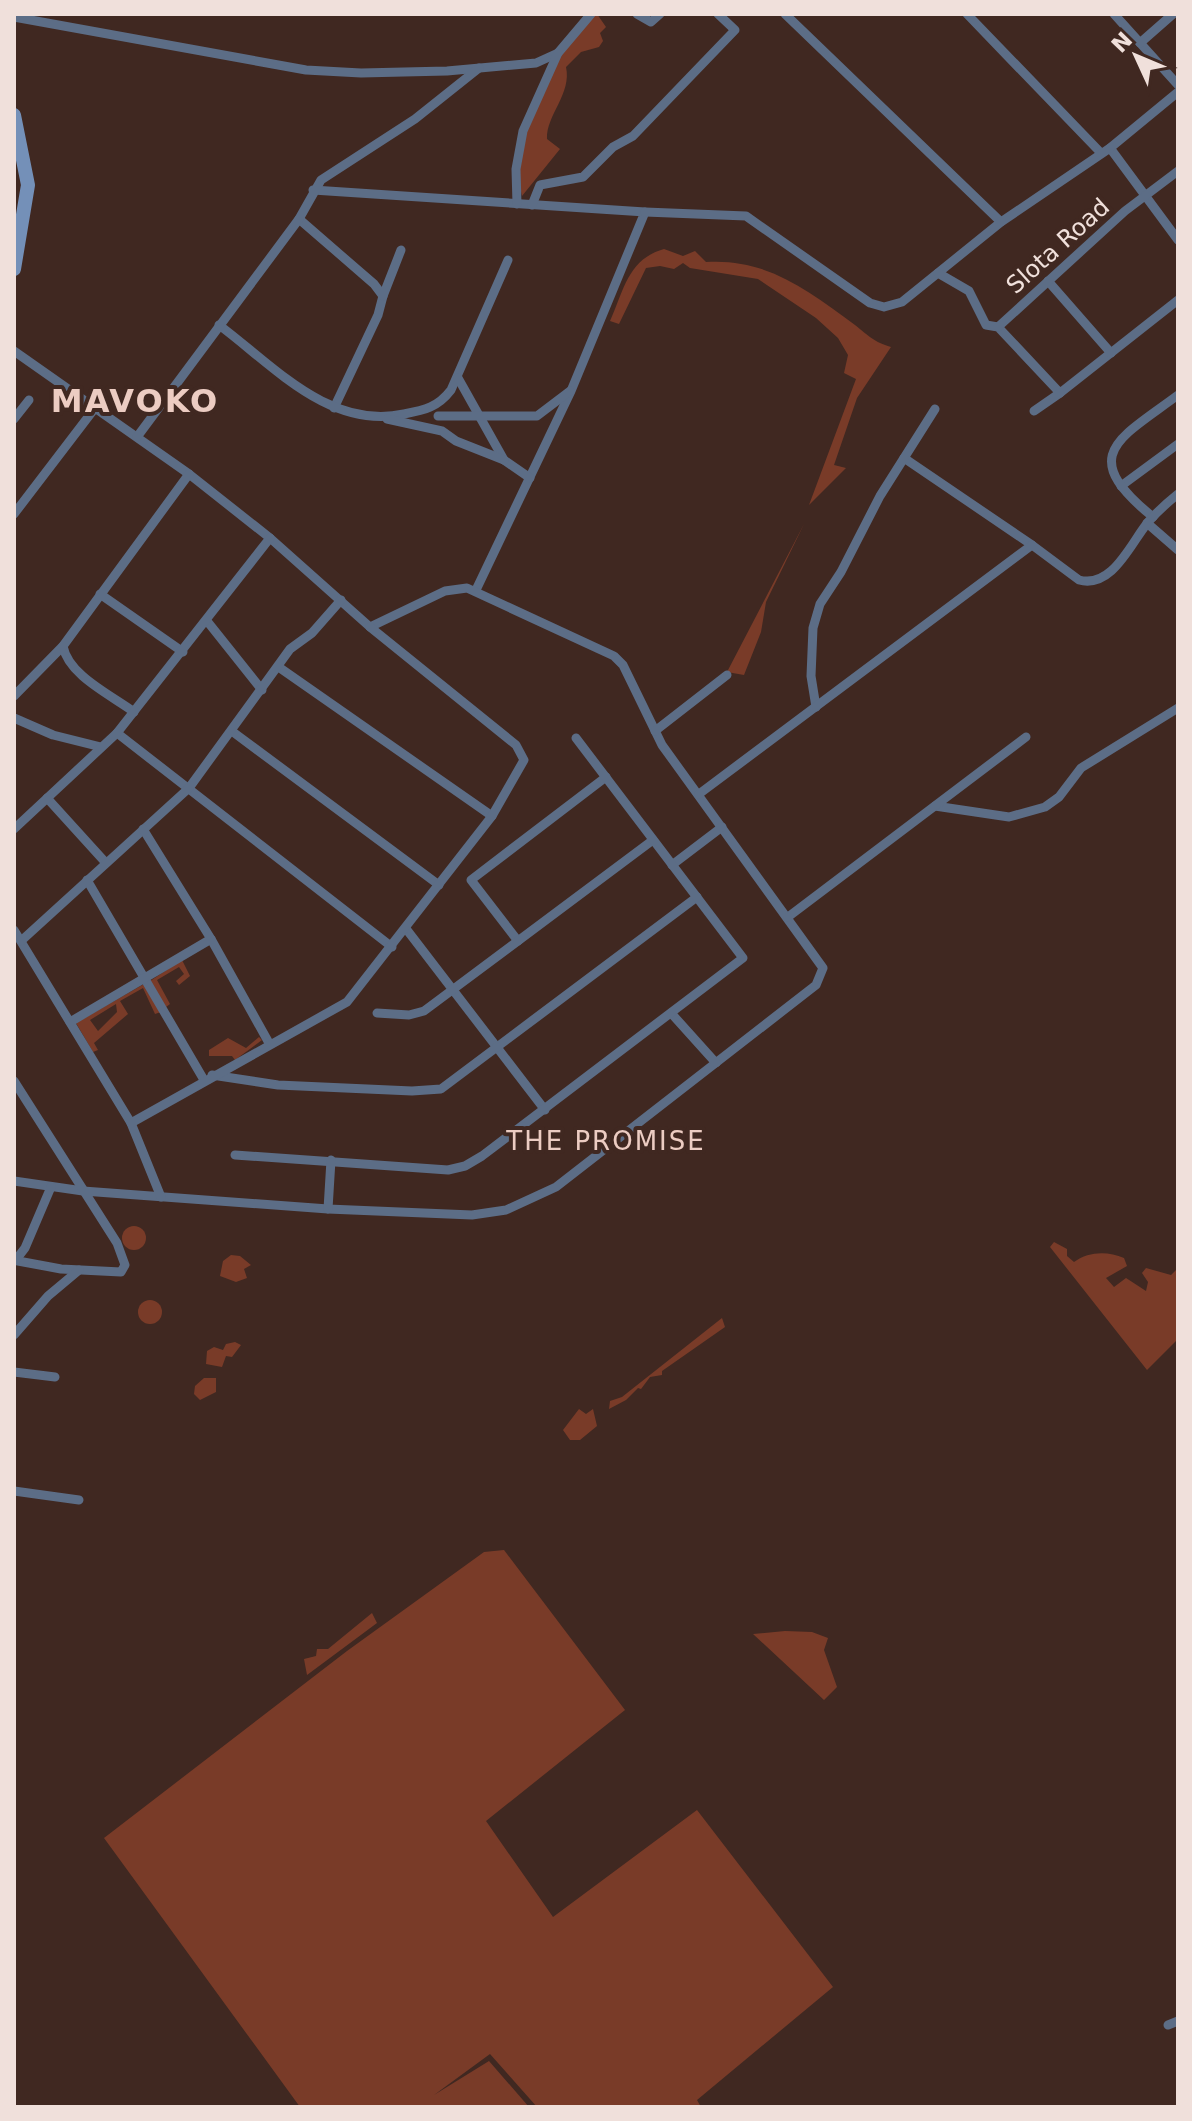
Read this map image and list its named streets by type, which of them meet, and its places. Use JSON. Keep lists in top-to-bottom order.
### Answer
{
  "streets": {
    "street": ["Slota Road"]
  },
  "districts": ["MAVOKO", "THE PROMISE"],
  "north": "top left"
}
